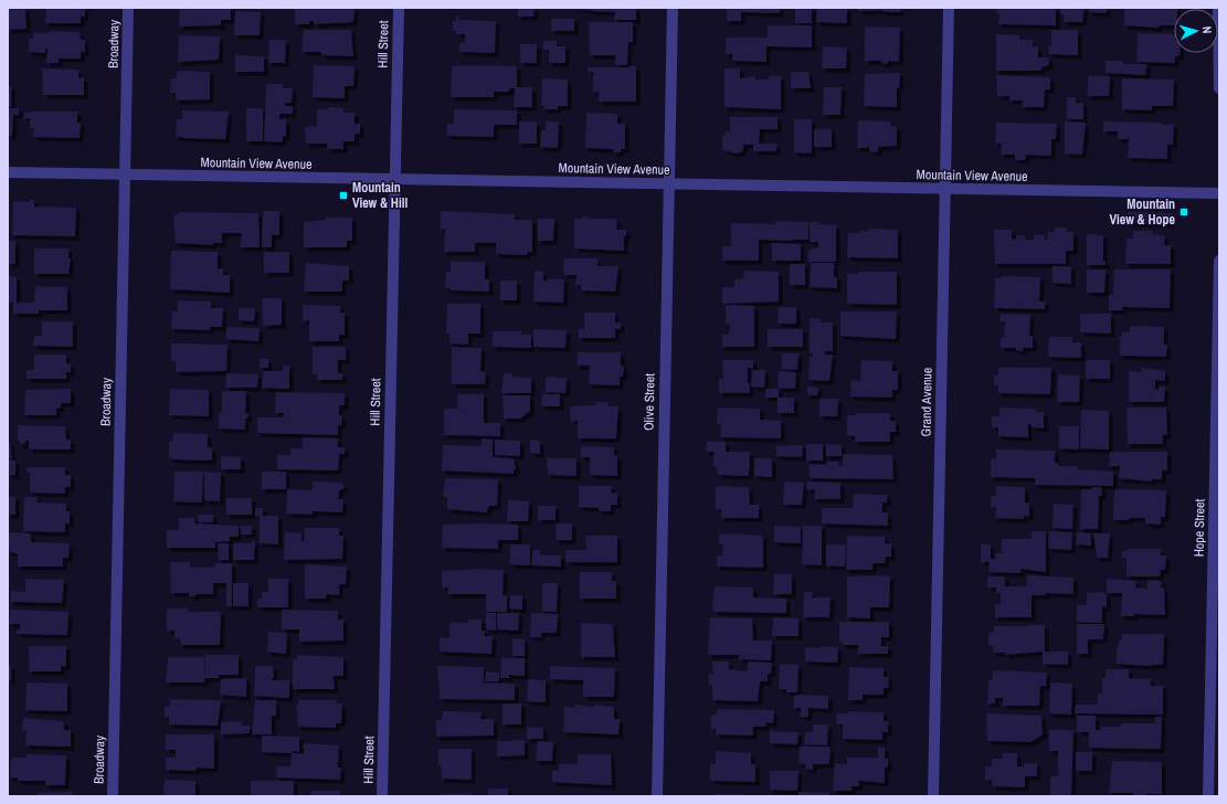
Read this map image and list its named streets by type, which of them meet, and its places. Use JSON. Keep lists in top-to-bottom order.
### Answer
{
  "streets": {
    "street": [
      "Broadway",
      "Hill Street",
      "Mountain View Avenue",
      "Olive Street",
      "Grand Avenue",
      "Hope Street"
    ]
  },
  "crossings": [
    ["Broadway", "Mountain View Avenue"],
    ["Hill Street", "Mountain View Avenue"],
    ["Mountain View Avenue", "Olive Street"],
    ["Mountain View Avenue", "Grand Avenue"]
  ],
  "places": {
    "transit": ["Mountain View & Hill", "Mountain View & Hope"]
  },
  "north": "right"
}
